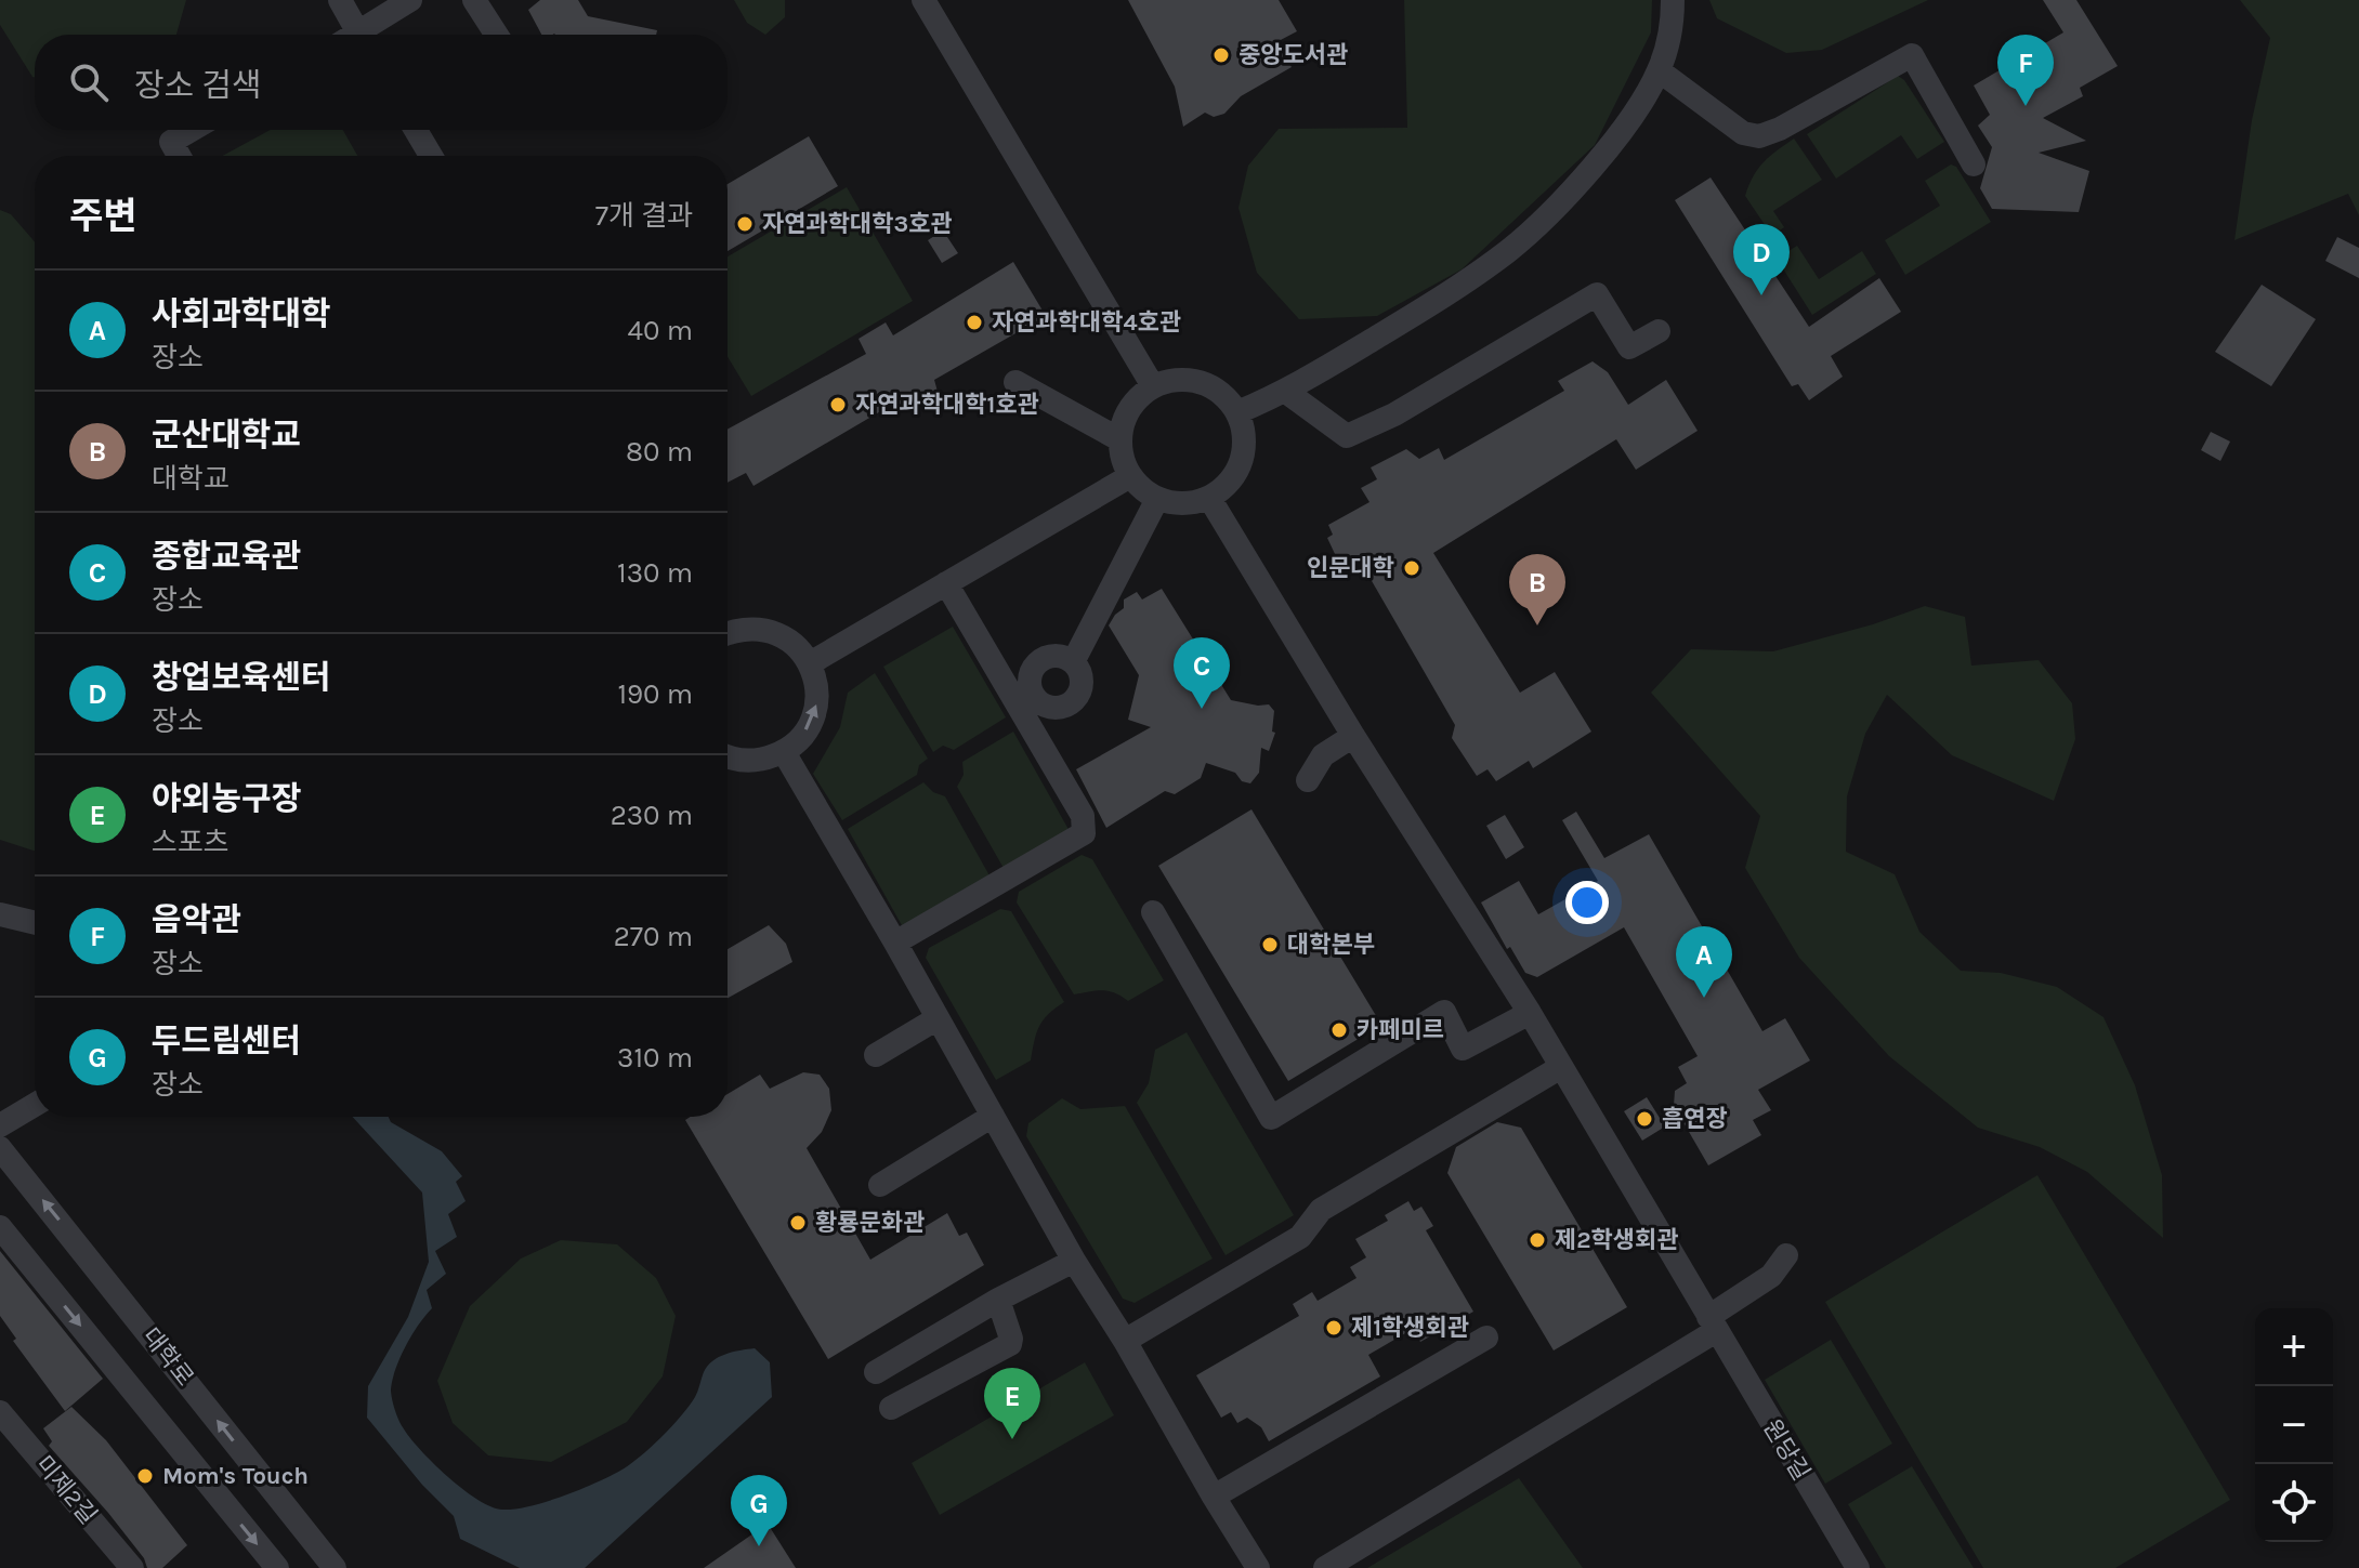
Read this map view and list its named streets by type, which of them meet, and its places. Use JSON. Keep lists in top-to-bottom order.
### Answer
{
  "streets": {
    "street": ["대학로", "원당길", "미제2길"]
  },
  "places": [
    "중앙도서관",
    "자연과학대학3호관",
    "자연과학대학4호관",
    "자연과학대학1호관",
    "인문대학",
    "대학본부",
    "카페미르",
    "흡연장",
    "황룡문화관",
    "제2학생회관",
    "제1학생회관",
    "Mom's Touch"
  ],
  "page": {
    "pins": [
      "F",
      "D",
      "B",
      "C",
      "A",
      "E",
      "G"
    ],
    "search": "장소 검색",
    "heading": ["주변", "7개 결과"],
    "list": [
      {
        "mark": "A",
        "name": "사회과학대학",
        "note": "장소",
        "value": "40 m"
      },
      {
        "mark": "B",
        "name": "군산대학교",
        "note": "대학교",
        "value": "80 m"
      },
      {
        "mark": "C",
        "name": "종합교육관",
        "note": "장소",
        "value": "130 m"
      },
      {
        "mark": "D",
        "name": "창업보육센터",
        "note": "장소",
        "value": "190 m"
      },
      {
        "mark": "E",
        "name": "야외농구장",
        "note": "스포츠",
        "value": "230 m"
      },
      {
        "mark": "F",
        "name": "음악관",
        "note": "장소",
        "value": "270 m"
      },
      {
        "mark": "G",
        "name": "두드림센터",
        "note": "장소",
        "value": "310 m"
      }
    ],
    "map_buttons": ["+", "−"]
  }
}
